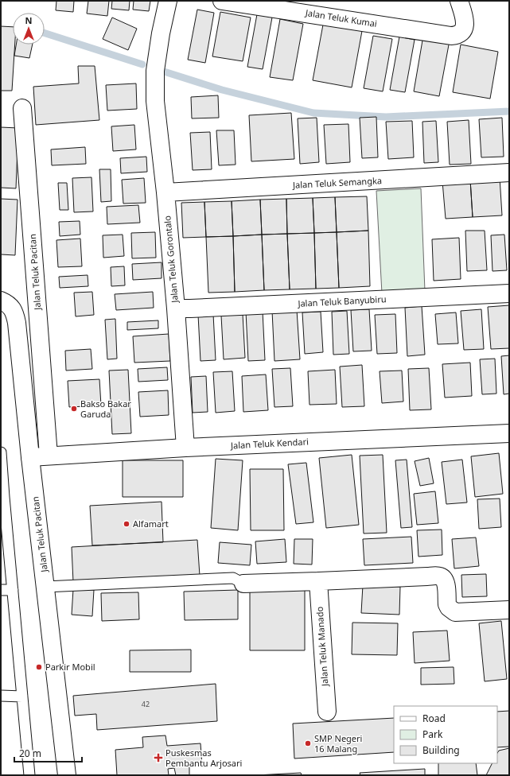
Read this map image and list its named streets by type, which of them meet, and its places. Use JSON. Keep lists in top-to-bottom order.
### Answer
{
  "streets": {
    "street": [
      "Jalan Teluk Kumai",
      "Jalan Teluk Semangka",
      "Jalan Teluk Gorontalo",
      "Jalan Teluk Pacitan",
      "Jalan Teluk Banyubiru",
      "Jalan Teluk Kendari",
      "Jalan Teluk Manado"
    ]
  },
  "crossings": [
    ["Jalan Teluk Semangka", "Jalan Teluk Gorontalo"],
    ["Jalan Teluk Gorontalo", "Jalan Teluk Banyubiru"],
    ["Jalan Teluk Gorontalo", "Jalan Teluk Kendari"],
    ["Jalan Teluk Pacitan", "Jalan Teluk Kendari"]
  ],
  "places": {
    "other": [
      "Bakso Bakar Garuda",
      "Alfamart",
      "Parkir Mobil",
      "SMP Negeri 16 Malang"
    ],
    "health": ["Puskesmas Pembantu Arjosari"]
  },
  "house_numbers": ["42"],
  "legend": ["Road", "Park", "Building"],
  "scale_bar": "20 m",
  "north": "top"
}
